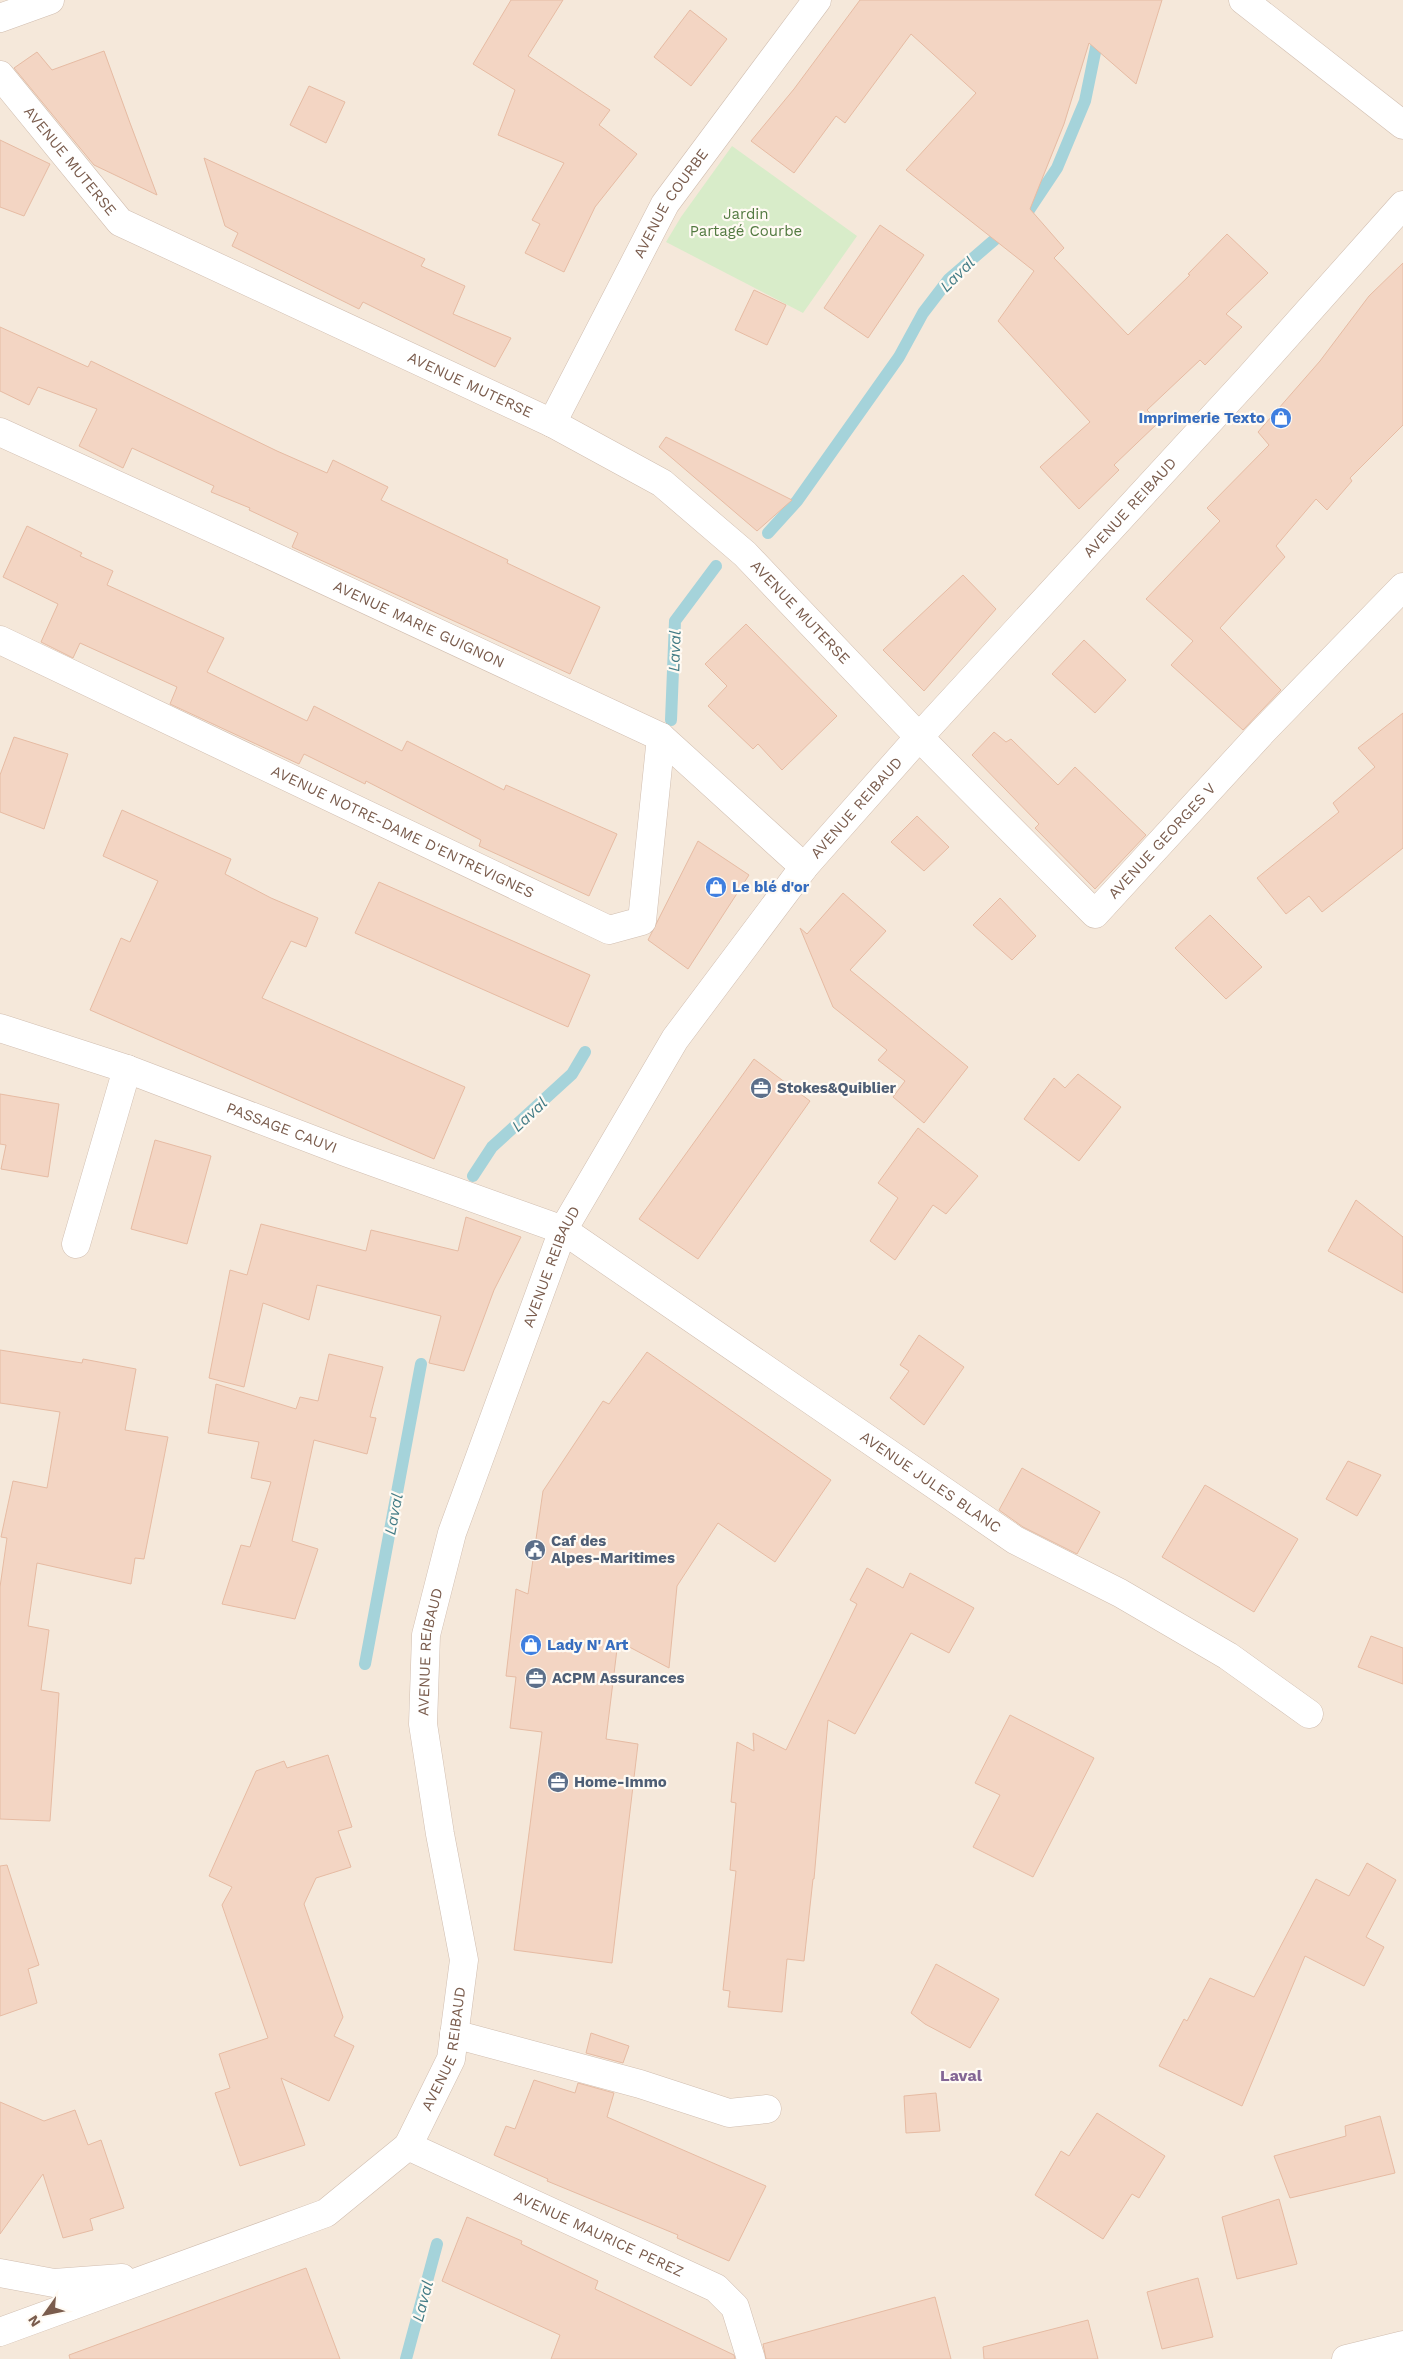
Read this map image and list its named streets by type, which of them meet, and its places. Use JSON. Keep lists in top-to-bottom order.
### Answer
{
  "streets": {
    "street": [
      "AVENUE MUTERSE",
      "AVENUE COURBE",
      "AVENUE REIBAUD",
      "AVENUE MARIE GUIGNON",
      "AVENUE NOTRE-DAME D'ENTREVIGNES",
      "AVENUE GEORGES V",
      "PASSAGE CAUVI",
      "AVENUE JULES BLANC",
      "AVENUE MAURICE PEREZ"
    ]
  },
  "crossings": [
    ["AVENUE MUTERSE", "AVENUE COURBE"],
    ["AVENUE MUTERSE", "AVENUE REIBAUD"],
    ["AVENUE MUTERSE", "AVENUE GEORGES V"],
    ["AVENUE REIBAUD", "AVENUE MARIE GUIGNON"],
    ["AVENUE REIBAUD", "AVENUE GEORGES V"],
    ["AVENUE REIBAUD", "PASSAGE CAUVI"],
    ["AVENUE REIBAUD", "AVENUE JULES BLANC"],
    ["AVENUE REIBAUD", "AVENUE MAURICE PEREZ"],
    ["AVENUE MARIE GUIGNON", "AVENUE NOTRE-DAME D'ENTREVIGNES"],
    ["PASSAGE CAUVI", "AVENUE JULES BLANC"]
  ],
  "districts": ["Laval"],
  "water": ["Laval"],
  "parks": ["Jardin Partagé Courbe"],
  "places": {
    "shop": ["Imprimerie Texto", "Le blé d'or", "Lady N' Art"],
    "office": ["Stokes&Quiblier", "ACPM Assurances", "Home-Immo"],
    "public building": ["Caf des Alpes-Maritimes"]
  },
  "north": "bottom left"
}
